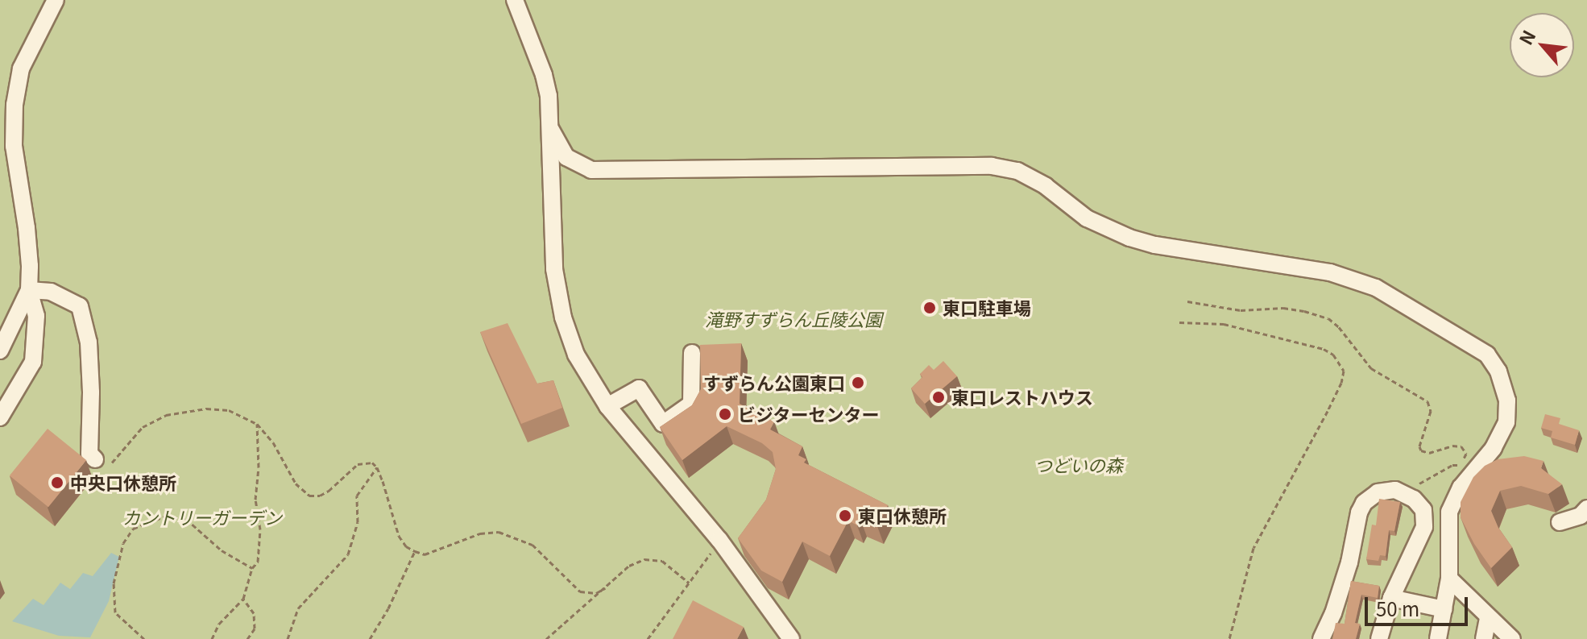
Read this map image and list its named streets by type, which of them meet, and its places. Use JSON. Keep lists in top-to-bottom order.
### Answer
{
  "parks": ["滝野すずらん丘陵公園", "つどいの森", "カントリーガーデン"],
  "places": [
    "東口駐車場",
    "すずらん公園東口",
    "東口レストハウス",
    "ビジターセンター",
    "中央口休憩所",
    "東口休憩所"
  ],
  "scale_bar": "50 m",
  "north": "top left"
}
